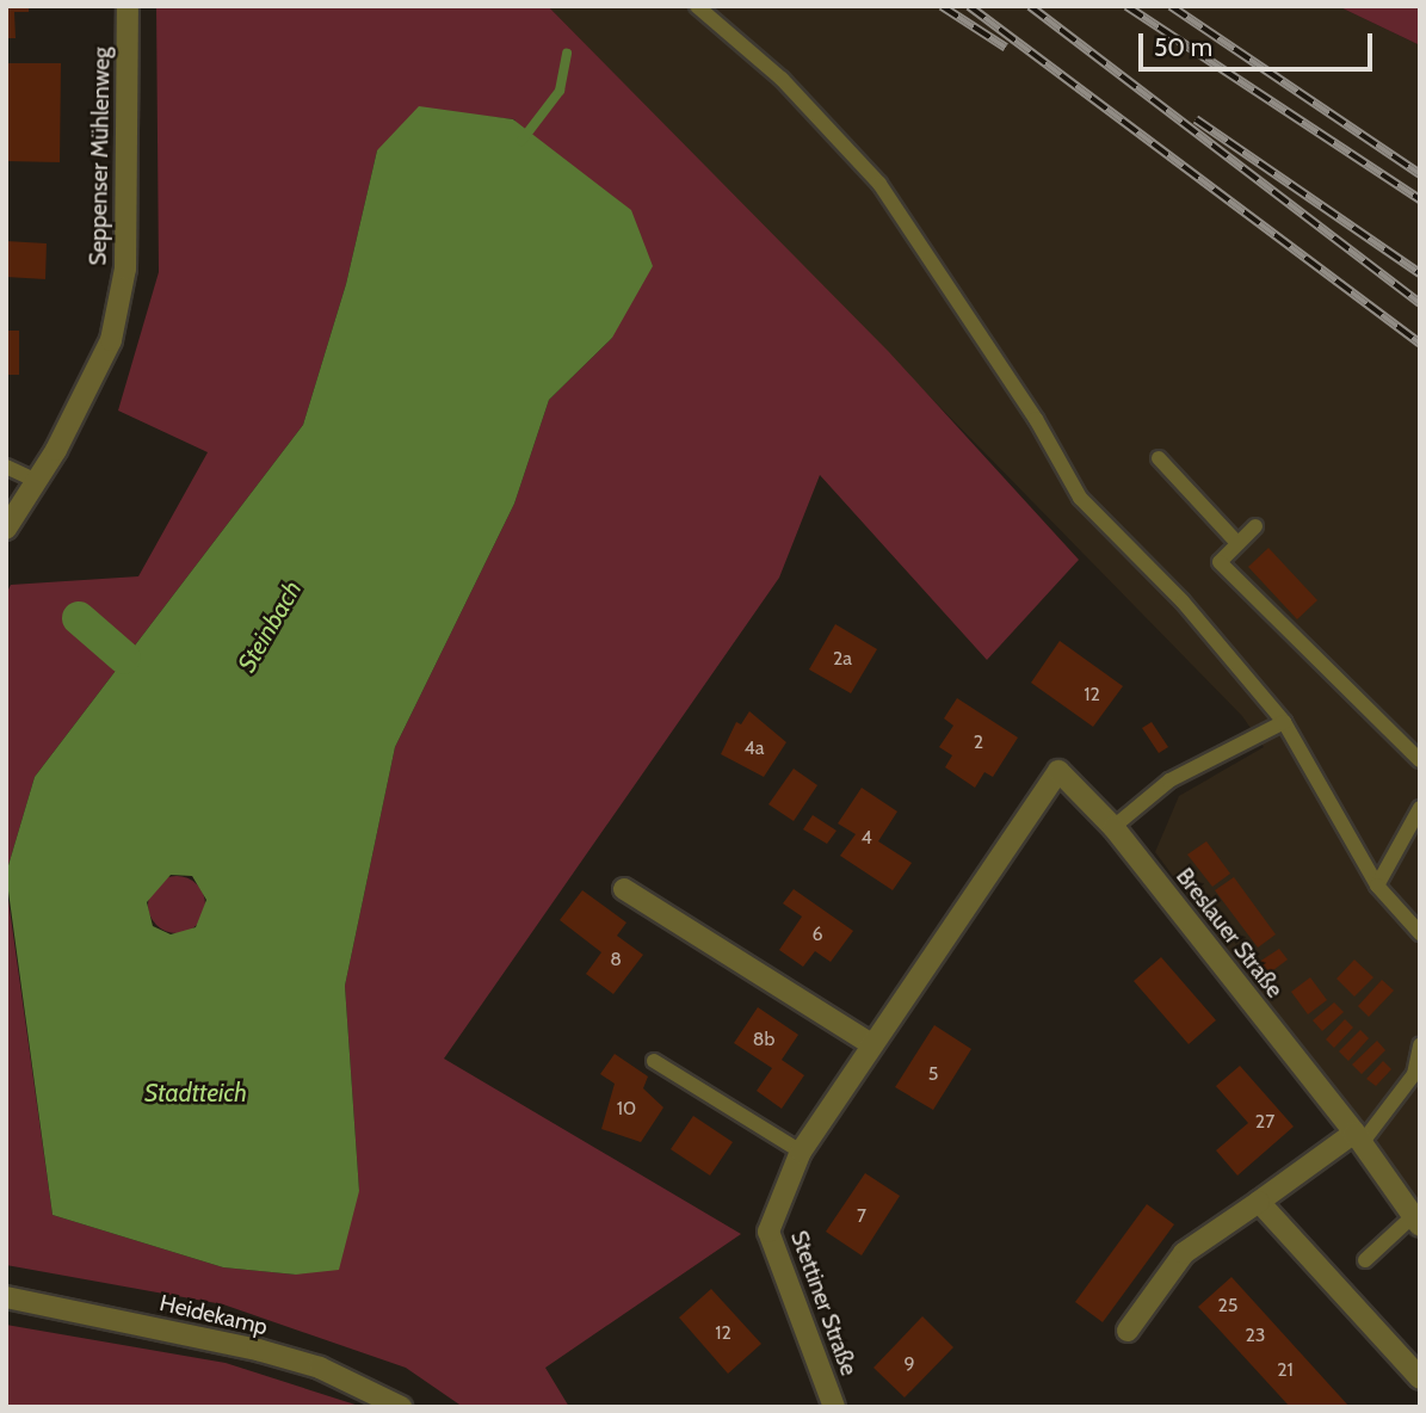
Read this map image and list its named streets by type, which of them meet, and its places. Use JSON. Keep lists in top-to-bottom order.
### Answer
{
  "streets": {
    "street": [
      "Seppenser Mühlenweg",
      "Breslauer Straße",
      "Stettiner Straße",
      "Heidekamp"
    ]
  },
  "crossings": [
    ["Breslauer Straße", "Stettiner Straße"]
  ],
  "water": ["Steinbach", "Stadtteich"],
  "house_numbers": [
    "2a",
    "12",
    "2",
    "4a",
    "4",
    "6",
    "8",
    "8b",
    "5",
    "10",
    "27",
    "7",
    "25",
    "12",
    "23",
    "9",
    "21"
  ],
  "scale_bar": "50 m"
}
